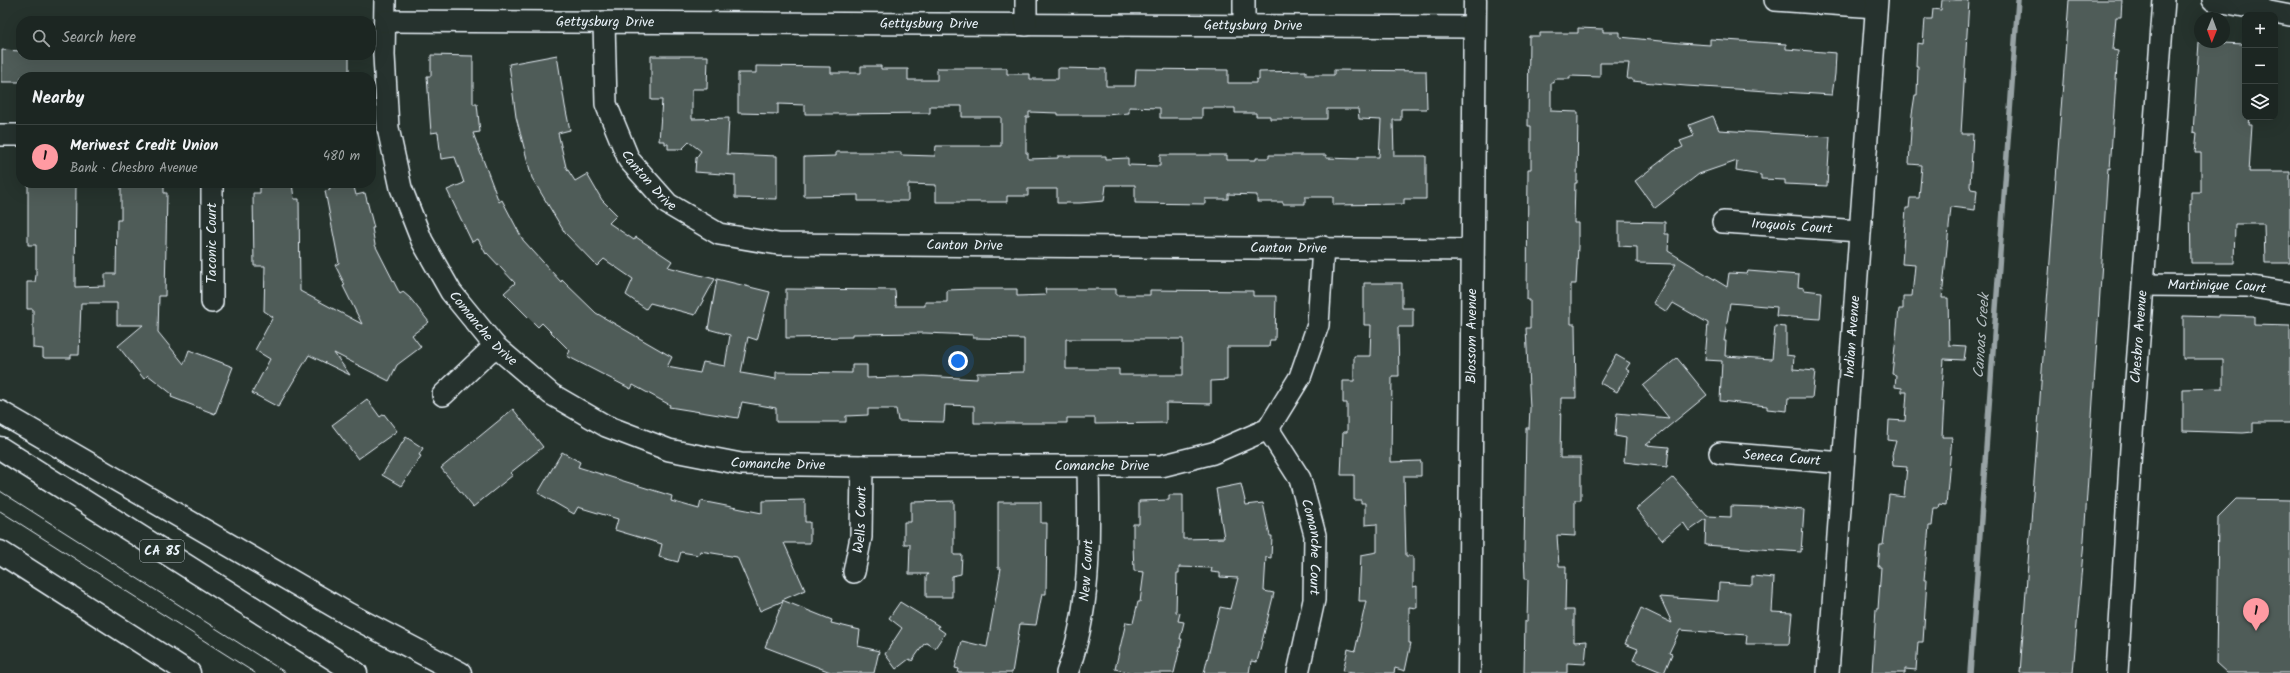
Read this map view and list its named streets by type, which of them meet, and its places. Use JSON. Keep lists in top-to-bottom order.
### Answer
{
  "streets": {
    "main road": ["Blossom Avenue", "CA 85"],
    "street": [
      "Gettysburg Drive",
      "Canton Drive",
      "Iroquois Court",
      "Taconic Court",
      "Martinique Court",
      "Comanche Drive",
      "Chesbro Avenue",
      "Indian Avenue",
      "Seneca Court",
      "Wells Court",
      "Comanche Court",
      "New Court"
    ]
  },
  "crossings": [
    ["Gettysburg Drive", "Canton Drive"],
    ["Gettysburg Drive", "Comanche Drive"],
    ["Gettysburg Drive", "Blossom Avenue"],
    ["Canton Drive", "Blossom Avenue"],
    ["Iroquois Court", "Indian Avenue"],
    ["Martinique Court", "Chesbro Avenue"],
    ["Comanche Drive", "Wells Court"],
    ["Comanche Drive", "Comanche Court"],
    ["Comanche Drive", "New Court"],
    ["Indian Avenue", "Seneca Court"]
  ],
  "water": ["Canoas Creek"],
  "north": "bottom",
  "page": {
    "map_buttons": ["+", "−"],
    "search": "Search here",
    "heading": "Nearby",
    "list": [
      {
        "mark": "1",
        "name": "Meriwest Credit Union",
        "note": "Bank · Chesbro Avenue",
        "value": "480 m"
      }
    ],
    "pins": "1"
  }
}
